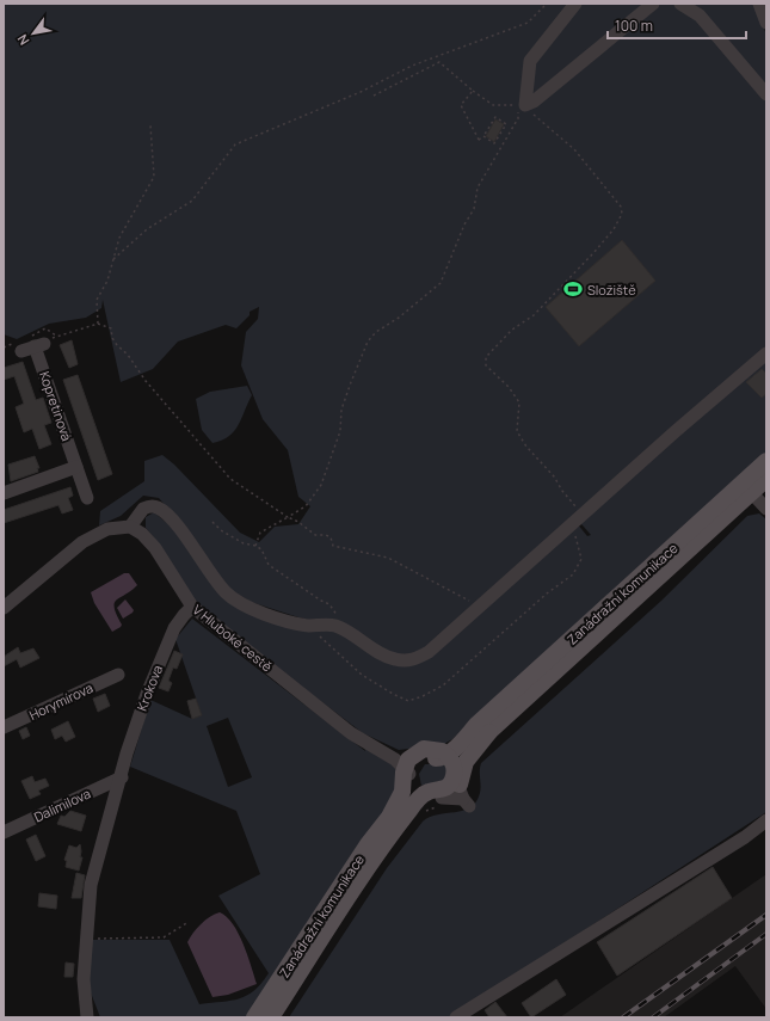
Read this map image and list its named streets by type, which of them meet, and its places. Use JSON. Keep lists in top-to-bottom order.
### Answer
{
  "streets": {
    "main road": ["Zanádražní komunikace"],
    "street": [
      "Kopretinová",
      "V Hluboké cestě",
      "Krokova",
      "Horymírova",
      "Dalimilova"
    ]
  },
  "crossings": [
    ["Zanádražní komunikace", "V Hluboké cestě"],
    ["V Hluboké cestě", "Krokova"],
    ["Krokova", "Dalimilova"]
  ],
  "places": {
    "sports": ["Složiště"]
  },
  "scale_bar": "100 m",
  "north": "bottom left"
}
